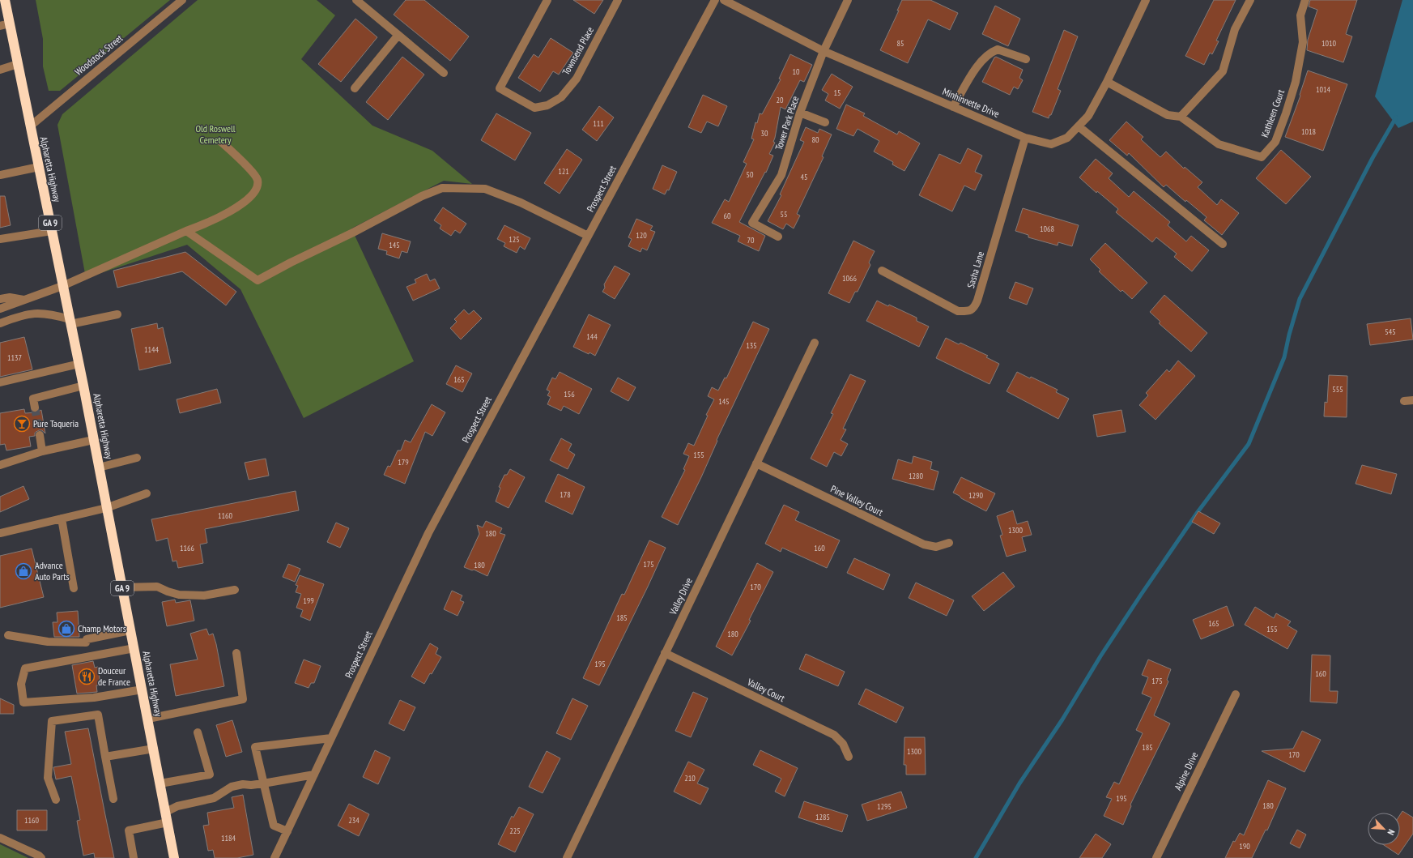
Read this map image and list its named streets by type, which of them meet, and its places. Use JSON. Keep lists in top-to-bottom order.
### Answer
{
  "streets": {
    "highway": ["Alpharetta Highway", "GA 9"],
    "street": [
      "Townsend Place",
      "Woodstock Street",
      "Minhinnette Drive",
      "Kathleen Court",
      "Tower Park Place",
      "Prospect Street",
      "Sasha Lane",
      "Pine Valley Court",
      "Valley Drive",
      "Valley Court",
      "Alpine Drive"
    ]
  },
  "crossings": [
    ["Woodstock Street", "Alpharetta Highway"],
    ["Minhinnette Drive", "Tower Park Place"],
    ["Minhinnette Drive", "Sasha Lane"],
    ["Pine Valley Court", "Valley Drive"],
    ["Valley Drive", "Valley Court"]
  ],
  "parks": ["Old Roswell Cemetery"],
  "places": {
    "bar": ["Pure Taqueria"],
    "shop": ["Advance Auto Parts", "Champ Motors"],
    "restaurant": ["Douceur de France"]
  },
  "house_numbers": [
    "85",
    "1010",
    "10",
    "1014",
    "15",
    "20",
    "111",
    "1018",
    "30",
    "80",
    "121",
    "50",
    "45",
    "55",
    "60",
    "1068",
    "120",
    "125",
    "70",
    "145",
    "1066",
    "545",
    "144",
    "135",
    "1144",
    "1137",
    "165",
    "555",
    "156",
    "145",
    "155",
    "179",
    "1280",
    "178",
    "1290",
    "1160",
    "1300",
    "180",
    "1166",
    "160",
    "175",
    "180",
    "170",
    "199",
    "185",
    "165",
    "155",
    "180",
    "195",
    "160",
    "175",
    "185",
    "1300",
    "170",
    "210",
    "195",
    "180",
    "1295",
    "1285",
    "1160",
    "234",
    "225",
    "1184",
    "190"
  ],
  "north": "bottom right"
}
